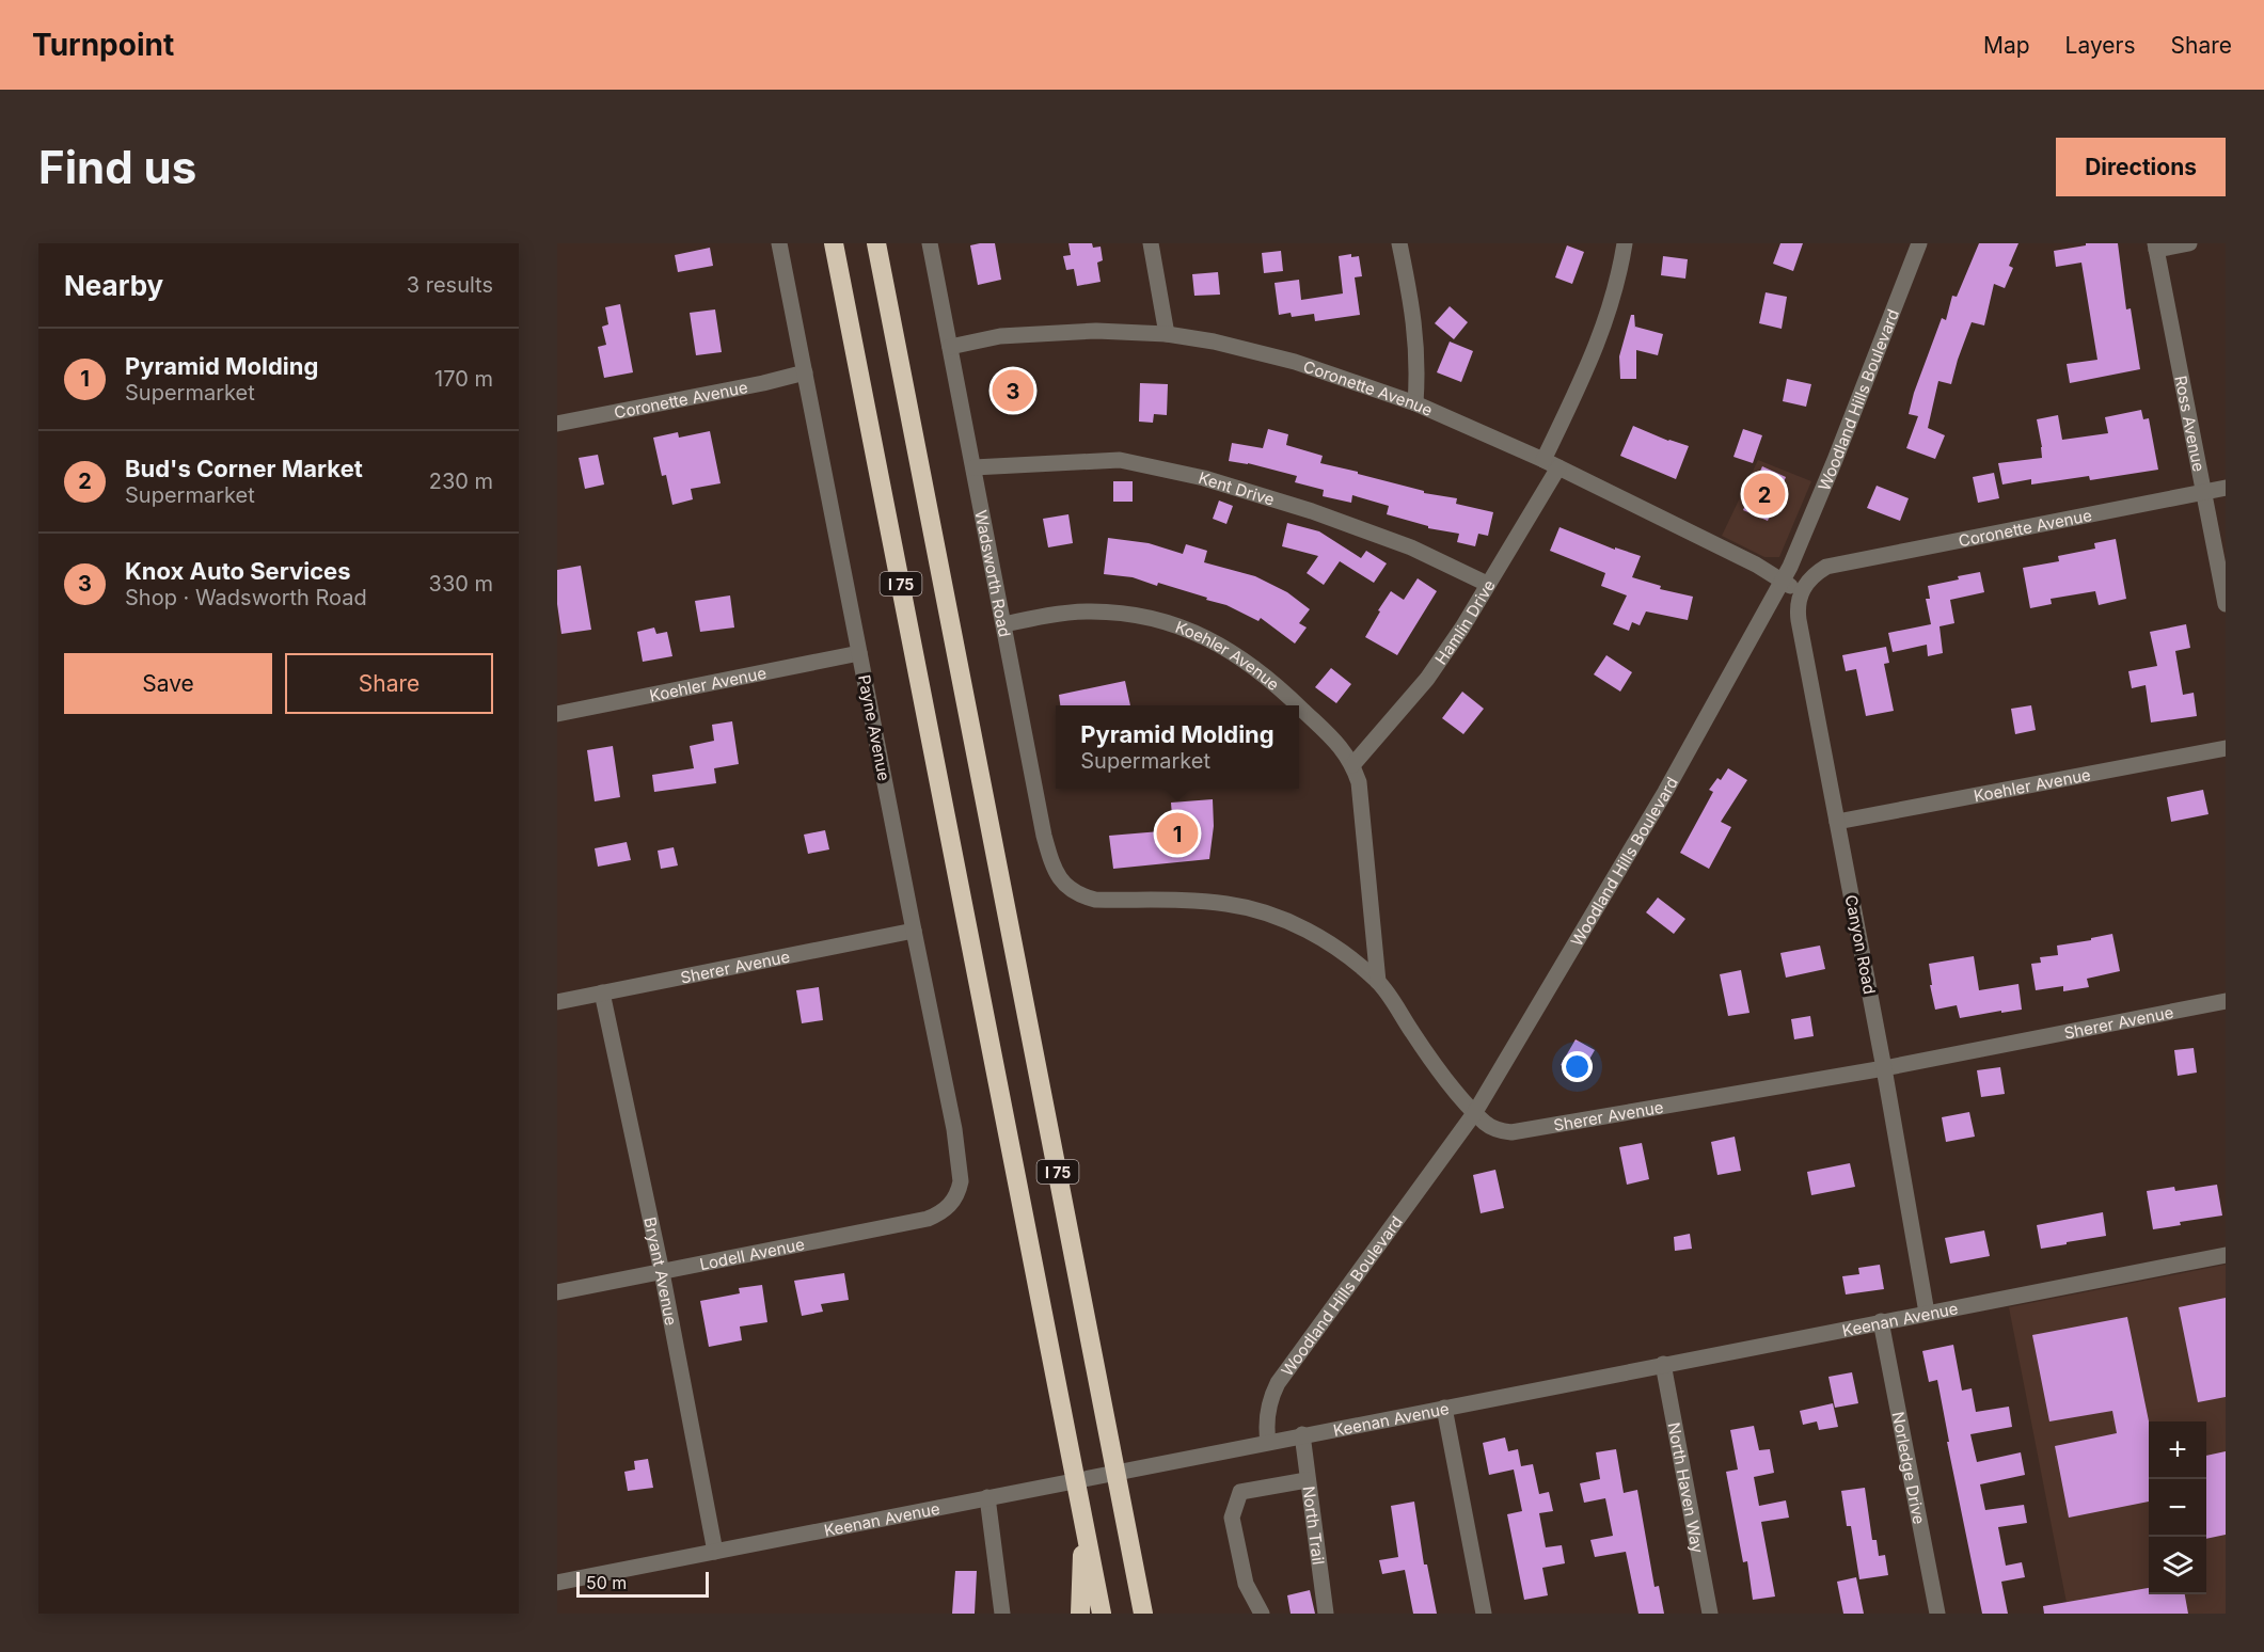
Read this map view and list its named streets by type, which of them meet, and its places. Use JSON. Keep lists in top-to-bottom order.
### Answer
{
  "streets": {
    "highway": ["I 75"],
    "street": [
      "Coronette Avenue",
      "Woodland Hills Boulevard",
      "Ross Avenue",
      "Kent Drive",
      "Wadsworth Road",
      "Hamlin Drive",
      "Koehler Avenue",
      "Payne Avenue",
      "Canyon Road",
      "Sherer Avenue",
      "Lodell Avenue",
      "Bryant Avenue",
      "Keenan Avenue",
      "Norledge Drive",
      "North Haven Way",
      "North Trail"
    ]
  },
  "crossings": [
    ["Coronette Avenue", "Woodland Hills Boulevard"],
    ["Coronette Avenue", "Ross Avenue"],
    ["Coronette Avenue", "Wadsworth Road"],
    ["Coronette Avenue", "Hamlin Drive"],
    ["Coronette Avenue", "Payne Avenue"],
    ["Coronette Avenue", "Canyon Road"],
    ["Woodland Hills Boulevard", "Sherer Avenue"],
    ["Woodland Hills Boulevard", "Keenan Avenue"],
    ["Kent Drive", "Wadsworth Road"],
    ["Kent Drive", "Hamlin Drive"],
    ["Wadsworth Road", "Koehler Avenue"],
    ["Wadsworth Road", "Sherer Avenue"],
    ["Hamlin Drive", "Koehler Avenue"],
    ["Koehler Avenue", "Payne Avenue"],
    ["Koehler Avenue", "Canyon Road"],
    ["Koehler Avenue", "Sherer Avenue"],
    ["Payne Avenue", "Sherer Avenue"],
    ["Payne Avenue", "Lodell Avenue"],
    ["Canyon Road", "Sherer Avenue"],
    ["Canyon Road", "Keenan Avenue"],
    ["Sherer Avenue", "Bryant Avenue"],
    ["Lodell Avenue", "Bryant Avenue"],
    ["Bryant Avenue", "Keenan Avenue"],
    ["Keenan Avenue", "Norledge Drive"],
    ["Keenan Avenue", "North Haven Way"],
    ["Keenan Avenue", "North Trail"]
  ],
  "scale_bar": "50 m",
  "page": {
    "header": "Turnpoint",
    "nav": ["Map", "Layers", "Share"],
    "buttons": [
      "Directions",
      ["Save", "Share"]
    ],
    "title": "Find us",
    "heading": ["Nearby", "3 results"],
    "list": [
      {
        "mark": "1",
        "name": "Pyramid Molding",
        "note": "Supermarket",
        "value": "170 m"
      },
      {
        "mark": "2",
        "name": "Bud's Corner Market",
        "note": "Supermarket",
        "value": "230 m"
      },
      {
        "mark": "3",
        "name": "Knox Auto Services",
        "note": "Shop · Wadsworth Road",
        "value": "330 m"
      }
    ],
    "pins": ["3", "2", "1"],
    "popup": ["Pyramid Molding", "Supermarket"],
    "map_buttons": ["+", "−"],
    "scale": "50 m"
  }
}
